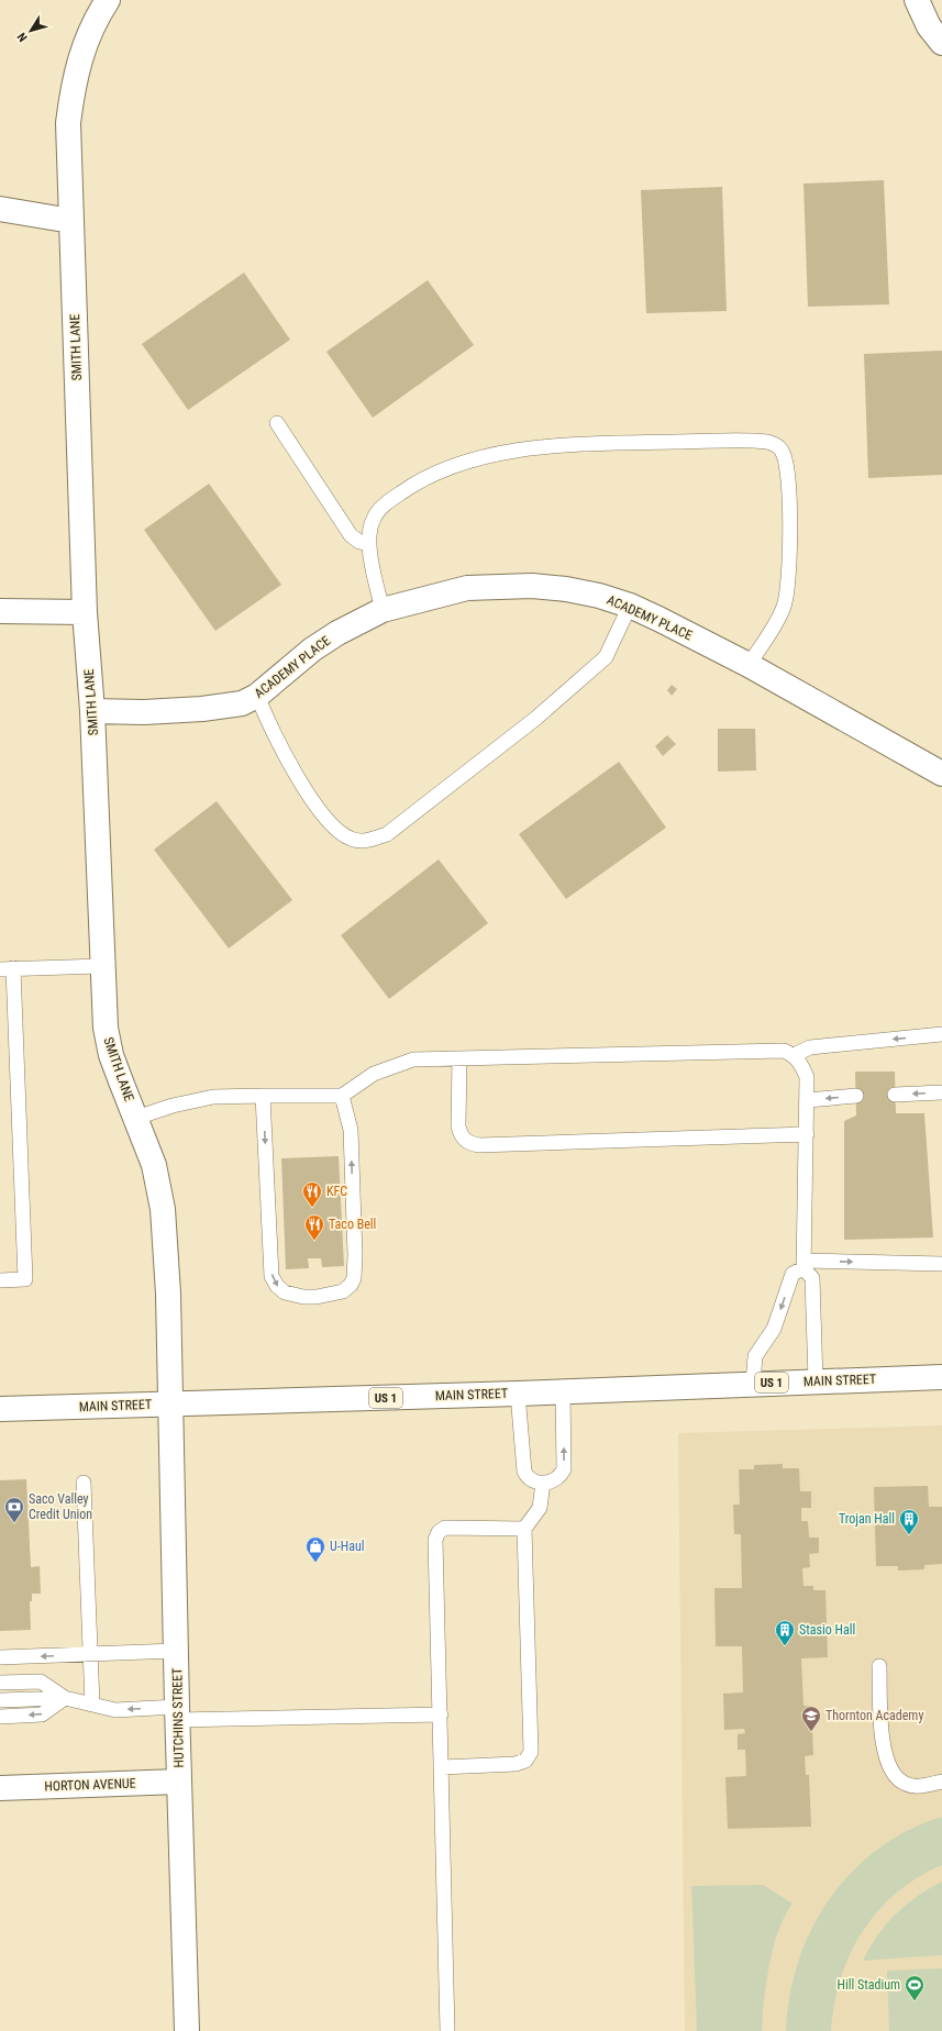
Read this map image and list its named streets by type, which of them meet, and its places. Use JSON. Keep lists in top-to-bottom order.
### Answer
{
  "streets": {
    "street": [
      "SMITH LANE",
      "ACADEMY PLACE",
      "MAIN STREET",
      "US 1",
      "HUTCHINS STREET",
      "HORTON AVENUE"
    ]
  },
  "crossings": [
    ["SMITH LANE", "ACADEMY PLACE"],
    ["SMITH LANE", "MAIN STREET"],
    ["SMITH LANE", "HUTCHINS STREET"],
    ["MAIN STREET", "HUTCHINS STREET"],
    ["HUTCHINS STREET", "HORTON AVENUE"]
  ],
  "places": {
    "restaurant": ["KFC", "Taco Bell"],
    "bank": ["Saco Valley Credit Union"],
    "building": ["Trojan Hall", "Stasio Hall"],
    "shop": ["U-Haul"],
    "school or university": ["Thornton Academy"],
    "sports": ["Hill Stadium"]
  },
  "north": "bottom left"
}
